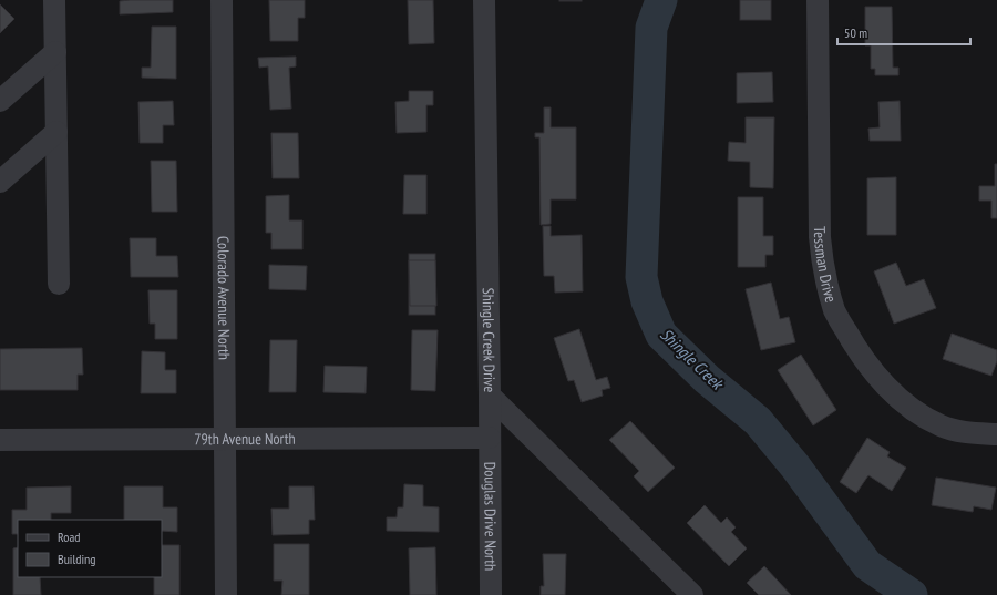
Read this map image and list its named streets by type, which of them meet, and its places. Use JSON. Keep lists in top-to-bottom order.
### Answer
{
  "streets": {
    "street": [
      "Tessman Drive",
      "Colorado Avenue North",
      "Shingle Creek Drive",
      "79th Avenue North",
      "Douglas Drive North"
    ]
  },
  "crossings": [
    ["Colorado Avenue North", "79th Avenue North"],
    ["Shingle Creek Drive", "Douglas Drive North"],
    ["79th Avenue North", "Douglas Drive North"]
  ],
  "water": ["Shingle Creek"],
  "legend": ["Road", "Building"],
  "scale_bar": "50 m"
}
